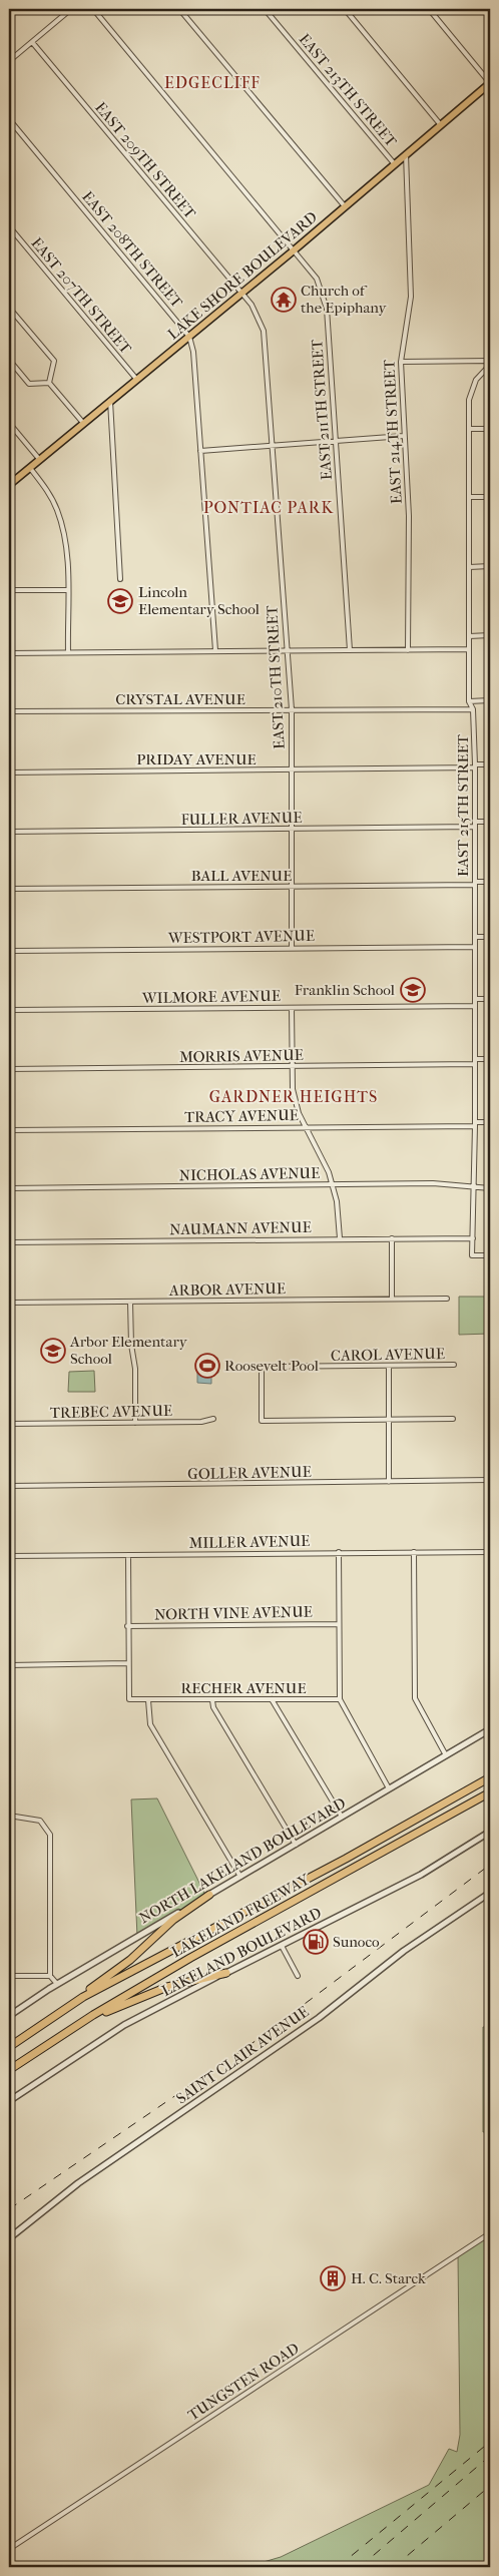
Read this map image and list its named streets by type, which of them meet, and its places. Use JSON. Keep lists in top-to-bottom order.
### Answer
{
  "streets": {
    "highway": ["LAKELAND FREEWAY"],
    "main road": ["LAKE SHORE BOULEVARD"],
    "street": [
      "EAST 213TH STREET",
      "EAST 209TH STREET",
      "EAST 208TH STREET",
      "EAST 207TH STREET",
      "EAST 211TH STREET",
      "EAST 214TH STREET",
      "EAST 210TH STREET",
      "CRYSTAL AVENUE",
      "PRIDAY AVENUE",
      "EAST 215TH STREET",
      "FULLER AVENUE",
      "BALL AVENUE",
      "WESTPORT AVENUE",
      "WILMORE AVENUE",
      "MORRIS AVENUE",
      "TRACY AVENUE",
      "NICHOLAS AVENUE",
      "NAUMANN AVENUE",
      "ARBOR AVENUE",
      "CAROL AVENUE",
      "TREBEC AVENUE",
      "GOLLER AVENUE",
      "MILLER AVENUE",
      "NORTH VINE AVENUE",
      "RECHER AVENUE",
      "NORTH LAKELAND BOULEVARD",
      "LAKELAND BOULEVARD",
      "SAINT CLAIR AVENUE",
      "TUNGSTEN ROAD"
    ]
  },
  "crossings": [
    ["EAST 213TH STREET", "LAKE SHORE BOULEVARD"],
    ["EAST 209TH STREET", "LAKE SHORE BOULEVARD"],
    ["EAST 209TH STREET", "EAST 210TH STREET"],
    ["EAST 208TH STREET", "LAKE SHORE BOULEVARD"],
    ["LAKE SHORE BOULEVARD", "EAST 207TH STREET"],
    ["LAKE SHORE BOULEVARD", "EAST 211TH STREET"],
    ["LAKE SHORE BOULEVARD", "EAST 214TH STREET"],
    ["LAKE SHORE BOULEVARD", "EAST 210TH STREET"],
    ["EAST 210TH STREET", "CRYSTAL AVENUE"],
    ["EAST 210TH STREET", "PRIDAY AVENUE"],
    ["EAST 210TH STREET", "FULLER AVENUE"],
    ["EAST 210TH STREET", "BALL AVENUE"],
    ["EAST 210TH STREET", "WESTPORT AVENUE"],
    ["CRYSTAL AVENUE", "EAST 215TH STREET"],
    ["PRIDAY AVENUE", "EAST 215TH STREET"],
    ["EAST 215TH STREET", "FULLER AVENUE"],
    ["EAST 215TH STREET", "BALL AVENUE"],
    ["EAST 215TH STREET", "WESTPORT AVENUE"],
    ["EAST 215TH STREET", "WILMORE AVENUE"],
    ["EAST 215TH STREET", "MORRIS AVENUE"],
    ["EAST 215TH STREET", "TRACY AVENUE"],
    ["EAST 215TH STREET", "NICHOLAS AVENUE"],
    ["EAST 215TH STREET", "NAUMANN AVENUE"]
  ],
  "districts": ["EDGECLIFF", "PONTIAC PARK", "GARDNER HEIGHTS"],
  "places": {
    "temple": ["Church of the Epiphany"],
    "school or university": ["Lincoln Elementary School", "Franklin School", "Arbor Elementary School"],
    "sports": ["Roosevelt Pool"],
    "fuel station": ["Sunoco"],
    "building": ["H. C. Starck"]
  }
}
